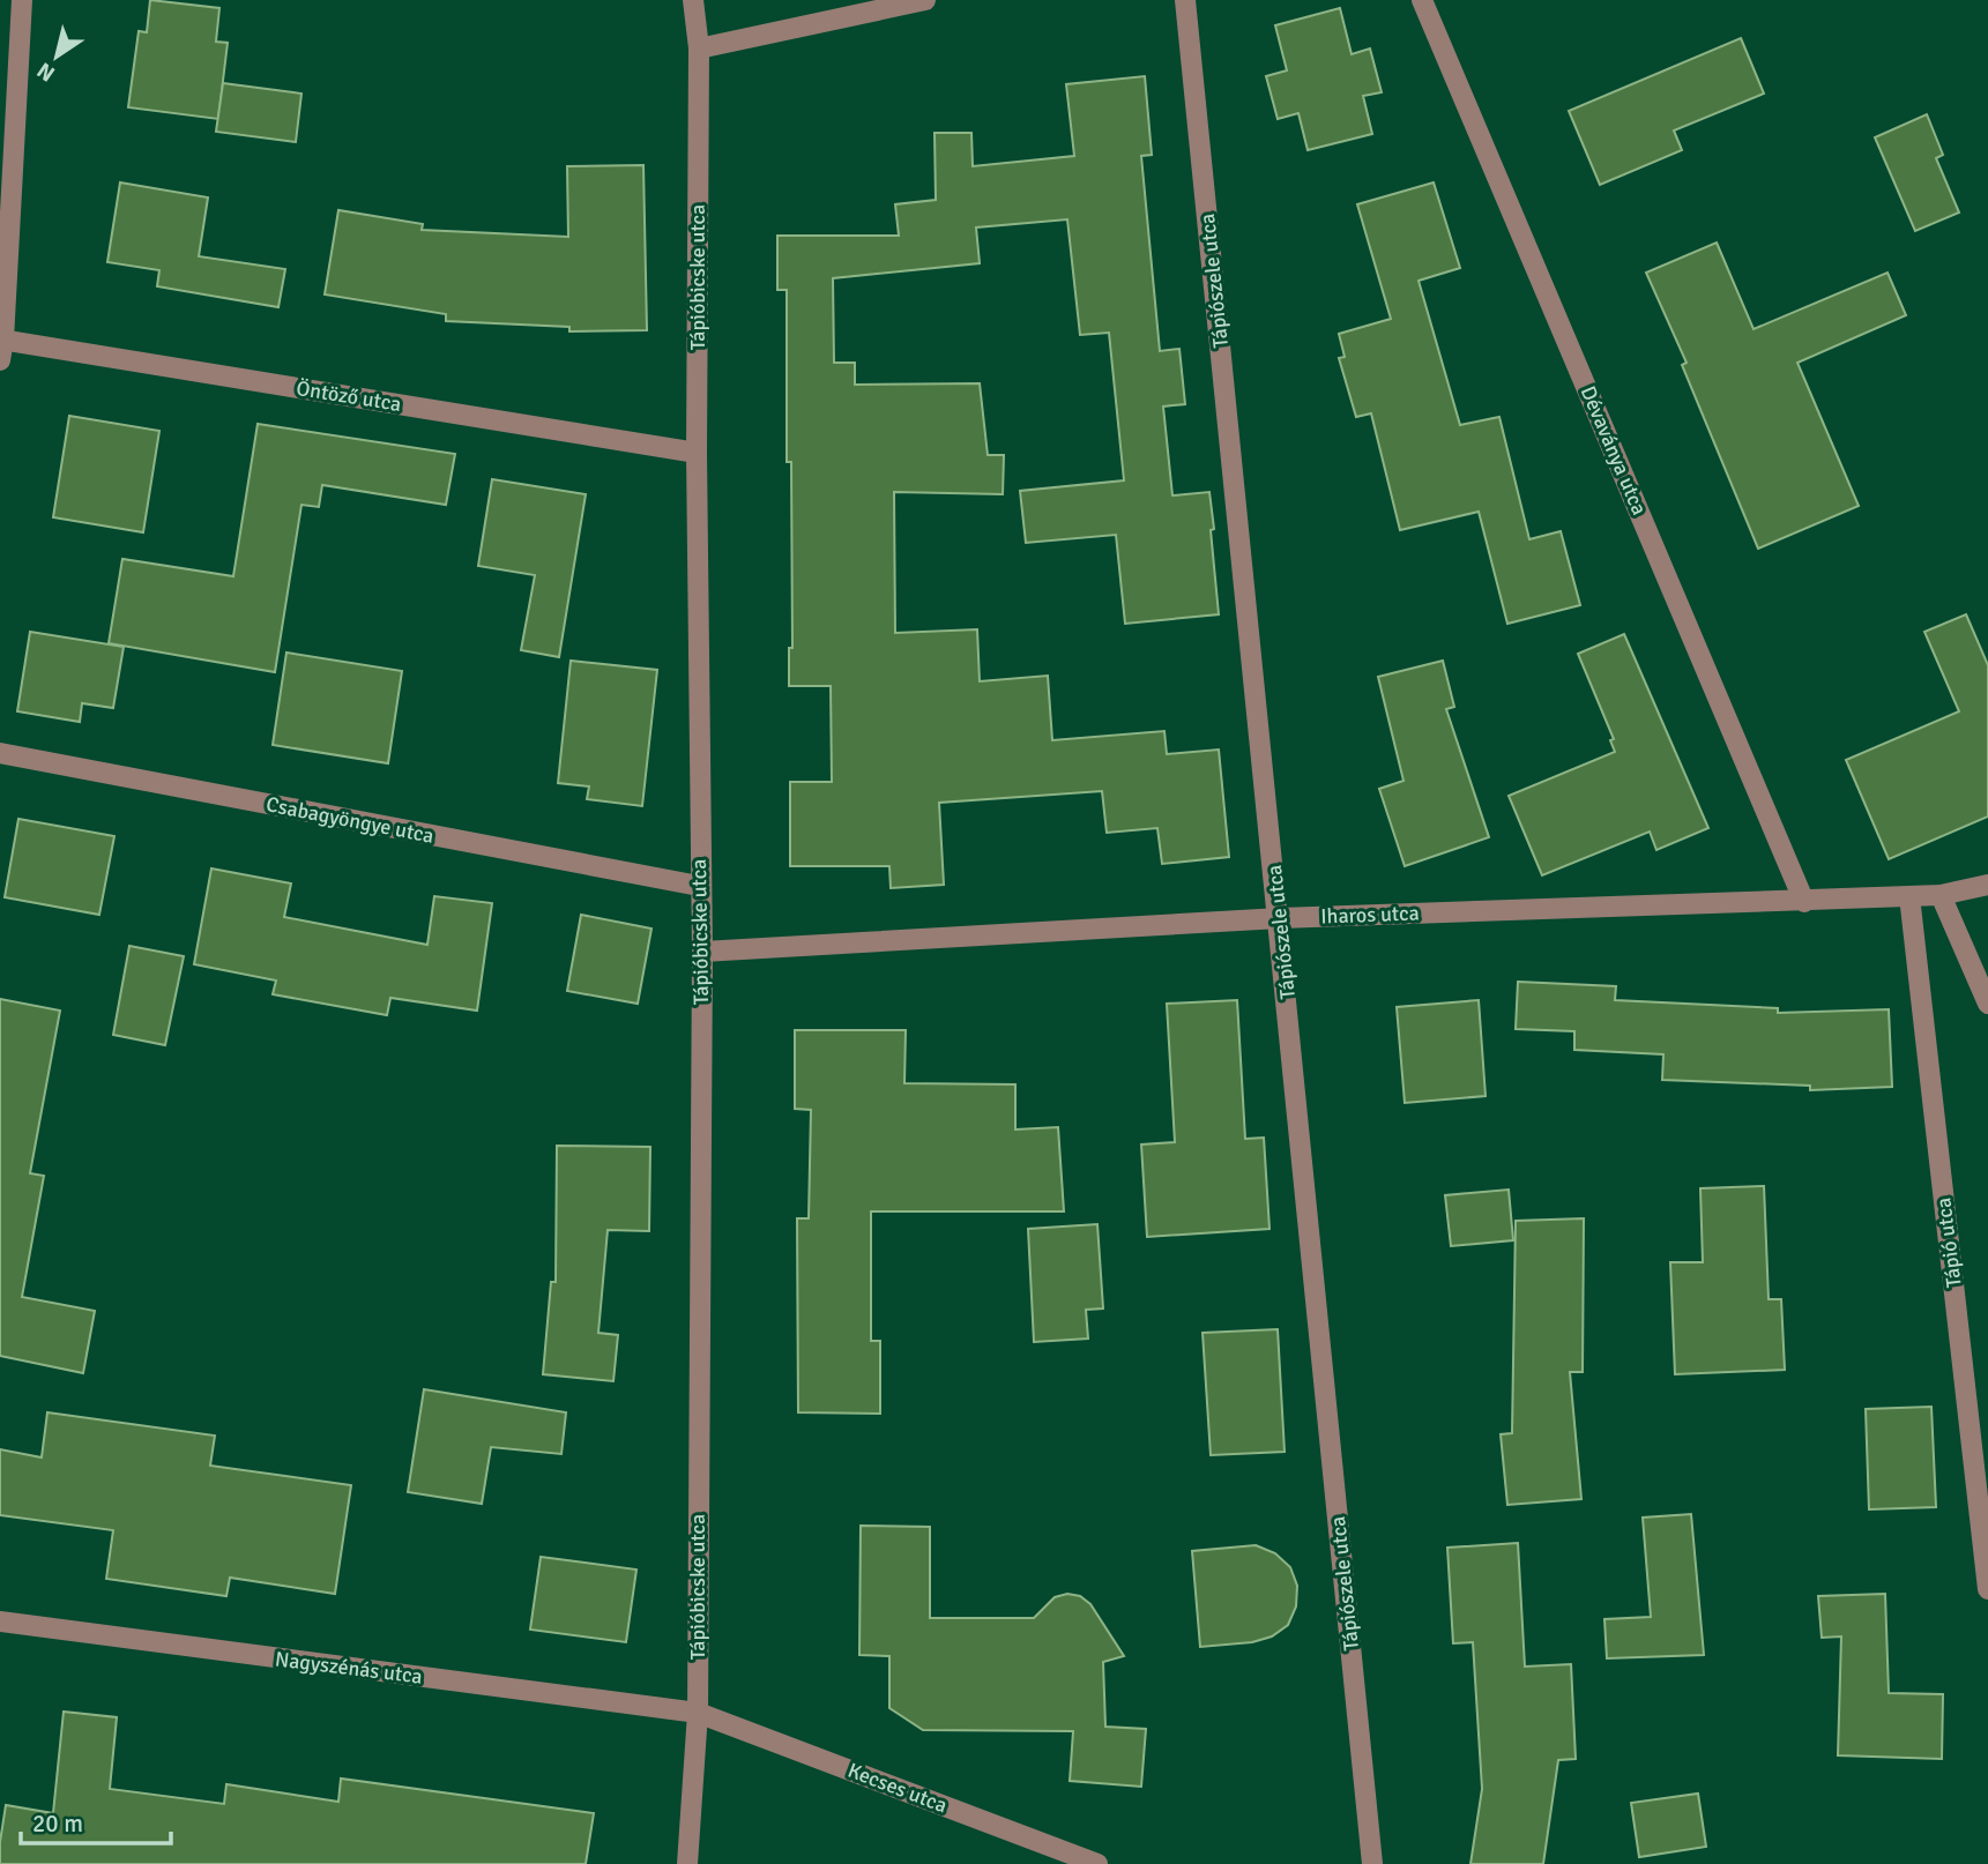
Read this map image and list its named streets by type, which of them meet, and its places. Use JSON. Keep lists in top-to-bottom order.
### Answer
{
  "streets": {
    "street": [
      "Tápióbicske utca",
      "Tápiószele utca",
      "Öntöző utca",
      "Dévaványa utca",
      "Csabagyöngye utca",
      "Iharos utca",
      "Tápió utca",
      "Nagyszénás utca",
      "Kecses utca"
    ]
  },
  "crossings": [
    ["Tápióbicske utca", "Öntöző utca"],
    ["Tápióbicske utca", "Csabagyöngye utca"],
    ["Tápióbicske utca", "Iharos utca"],
    ["Tápióbicske utca", "Nagyszénás utca"],
    ["Tápióbicske utca", "Kecses utca"],
    ["Tápiószele utca", "Iharos utca"],
    ["Dévaványa utca", "Iharos utca"],
    ["Iharos utca", "Tápió utca"],
    ["Nagyszénás utca", "Kecses utca"]
  ],
  "scale_bar": "20 m",
  "north": "bottom left"
}
